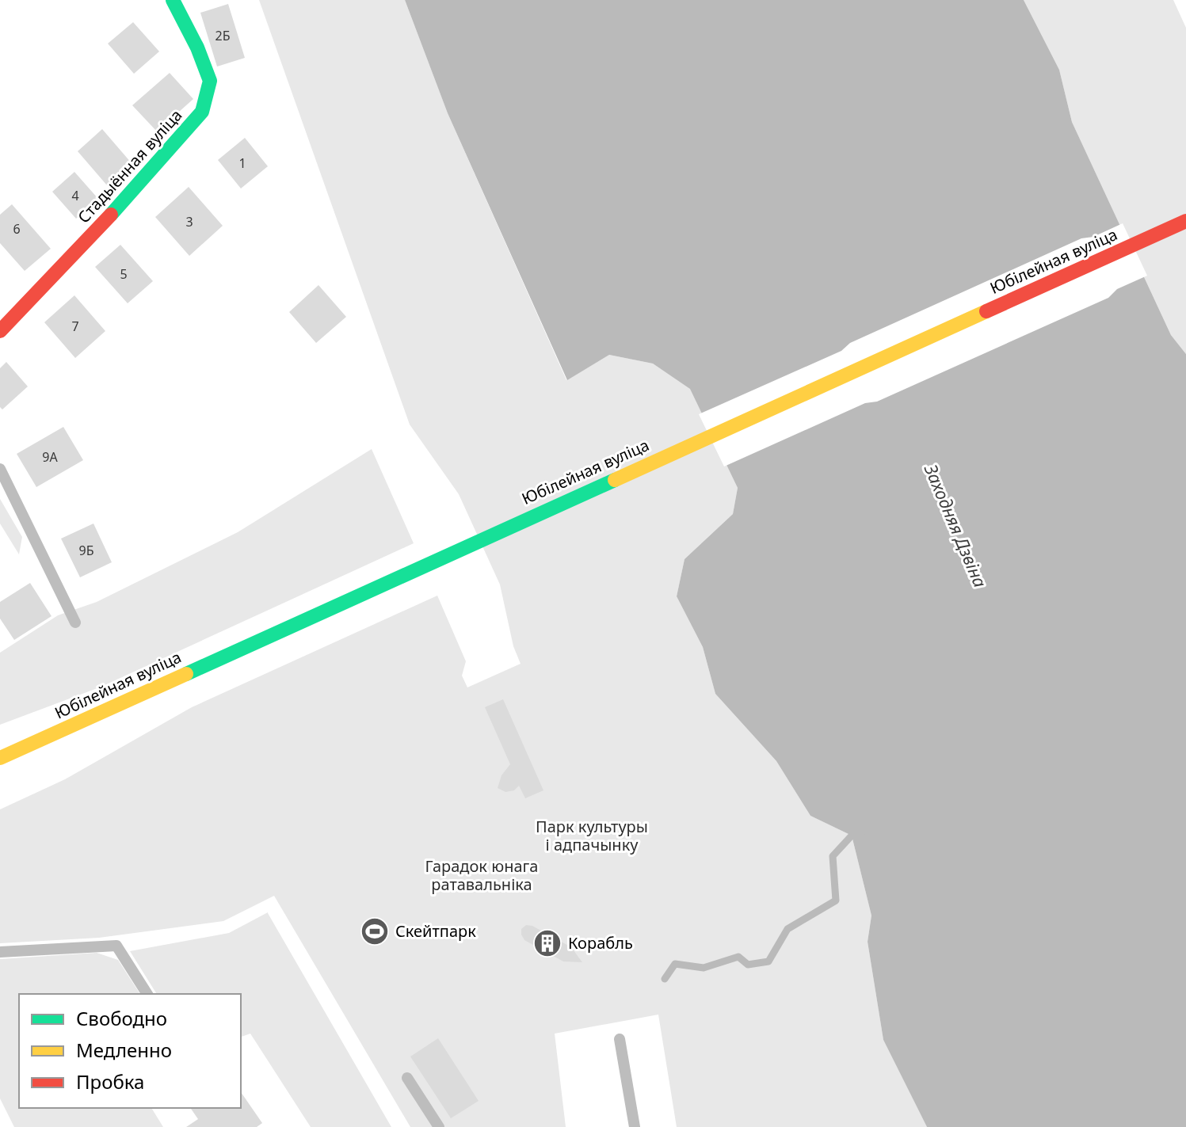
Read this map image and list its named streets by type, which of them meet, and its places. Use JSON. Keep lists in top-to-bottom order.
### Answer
{
  "streets": {
    "main road": ["Стадыённая вуліца", "Юбілейная вуліца"]
  },
  "water": ["Заходняя Дзвіна"],
  "parks": ["Парк культуры і адпачынку", "Гарадок юнага ратавальніка"],
  "places": {
    "sports": ["Скейтпарк"],
    "building": ["Корабль"]
  },
  "house_numbers": [
    "2Б",
    "1",
    "4",
    "3",
    "6",
    "5",
    "7",
    "9А",
    "9Б"
  ],
  "legend": ["Свободно", "Медленно", "Пробка"]
}
